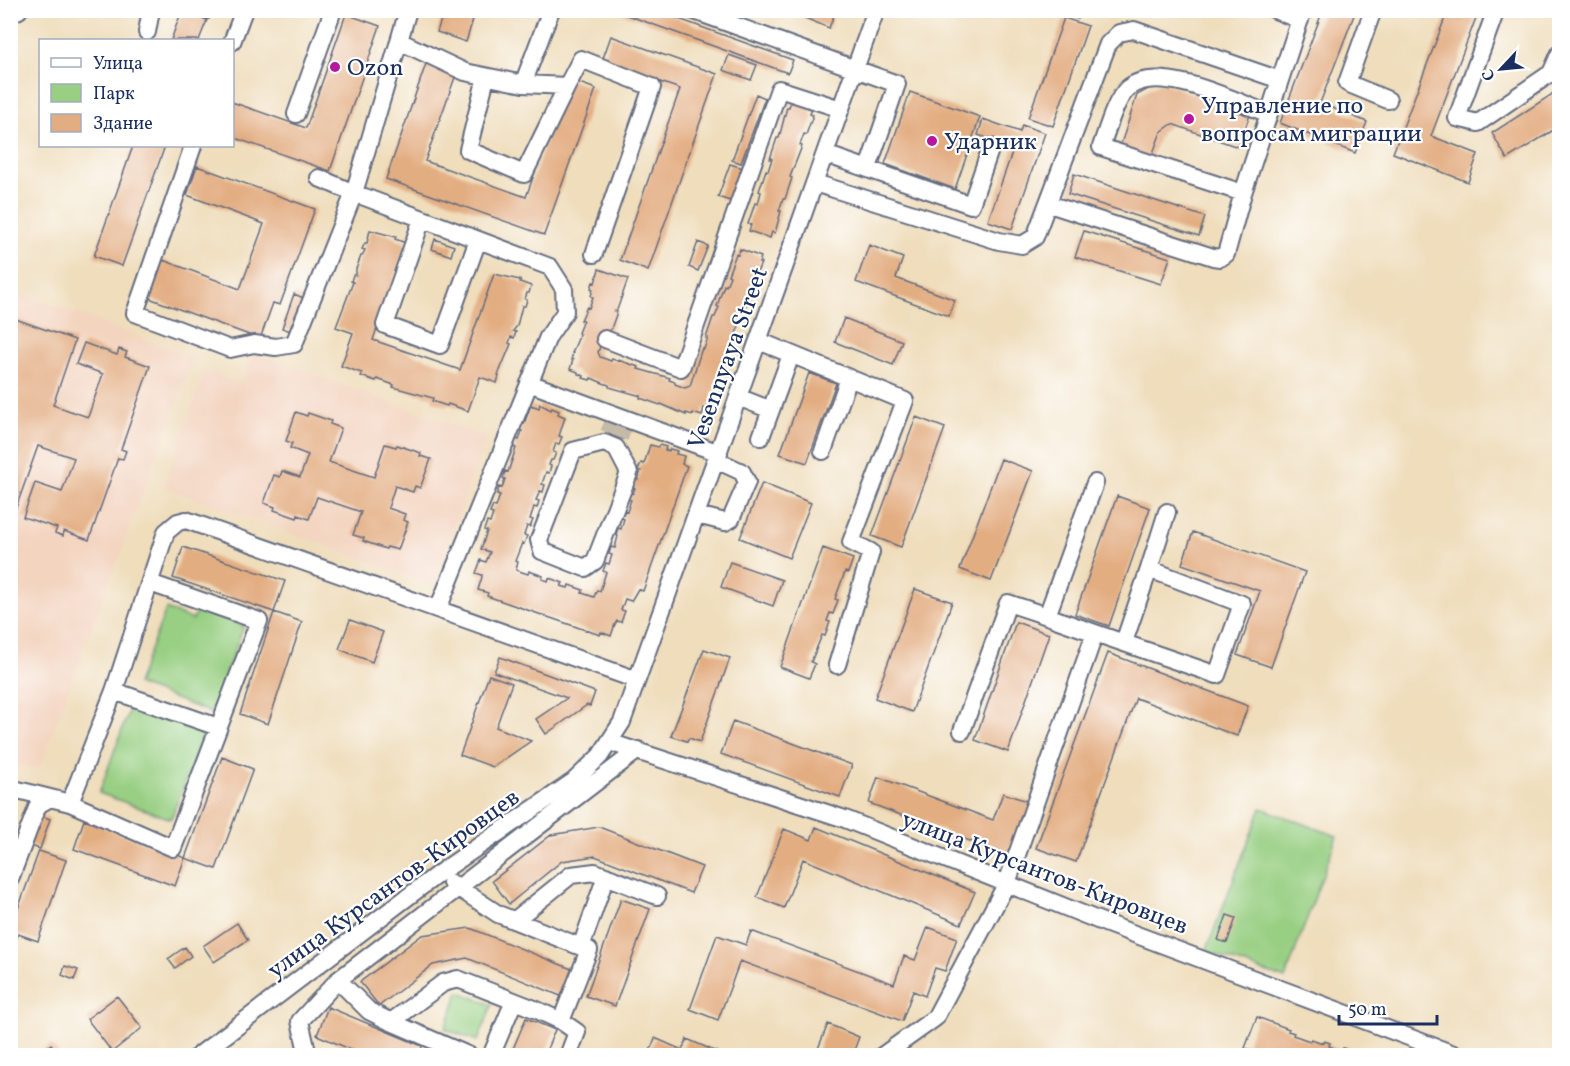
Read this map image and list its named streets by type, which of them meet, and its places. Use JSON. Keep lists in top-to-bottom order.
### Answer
{
  "streets": {
    "street": ["Vesennyaya Street", "улица Курсантов-Кировцев"]
  },
  "crossings": [
    ["Vesennyaya Street", "улица Курсантов-Кировцев"]
  ],
  "places": ["Ozon", "Управление по вопросам миграции", "Ударник"],
  "legend": ["Улица", "Парк", "Здание"],
  "scale_bar": "50 m",
  "north": "bottom left"
}
